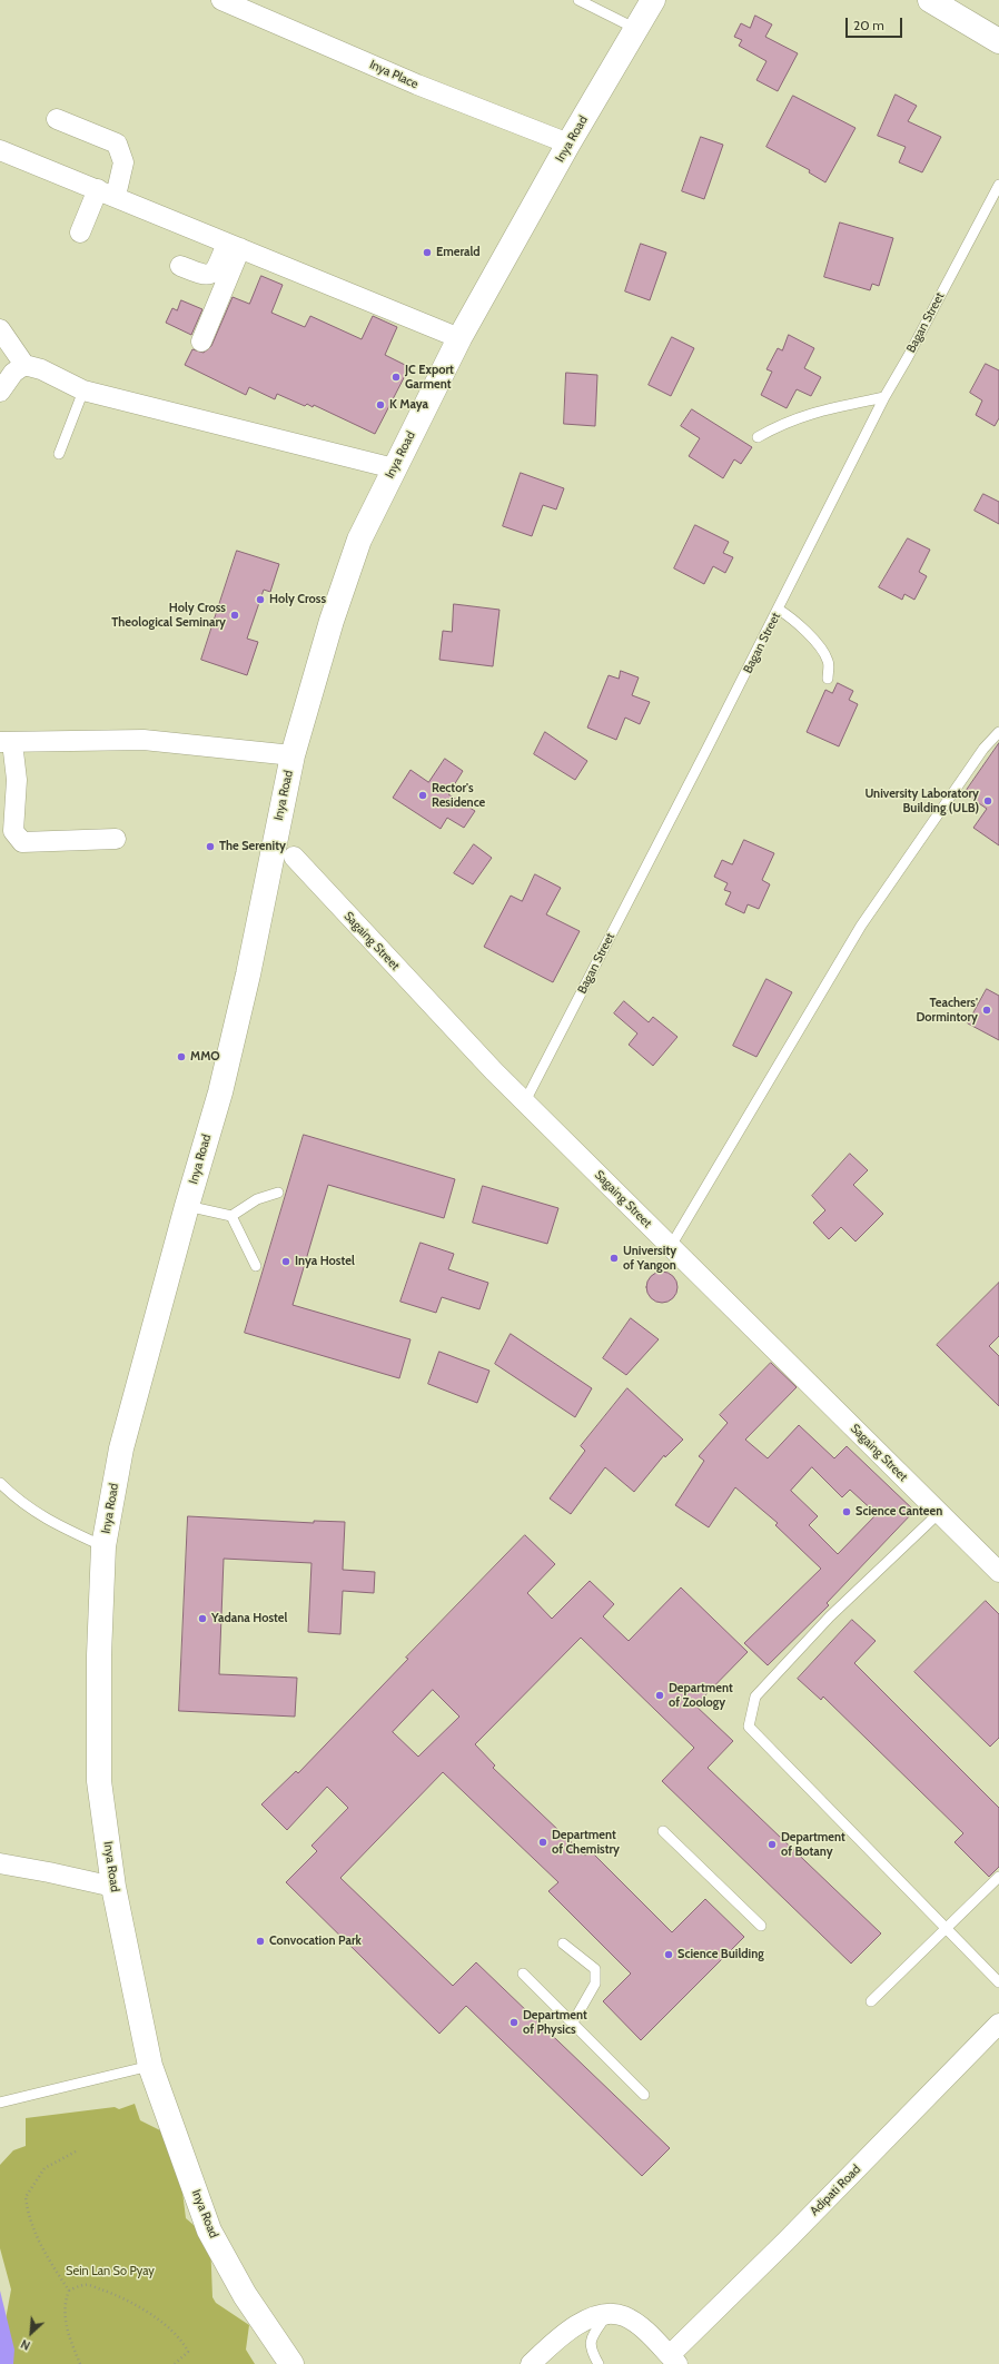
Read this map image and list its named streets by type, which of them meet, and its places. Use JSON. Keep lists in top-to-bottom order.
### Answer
{
  "streets": {
    "main road": ["Inya Road"],
    "street": ["Inya Place", "Sagaing Street", "Adipati Road"],
    "lane": ["Bagan Street"]
  },
  "crossings": [
    ["Inya Place", "Inya Road"],
    ["Inya Road", "Sagaing Street"],
    ["Bagan Street", "Sagaing Street"]
  ],
  "parks": ["Sein Lan So Pyay"],
  "places": [
    "Emerald",
    "JC Export Garment",
    "K Maya",
    "Holy Cross",
    "Holy Cross Theological Seminary",
    "Rector's Residence",
    "University Laboratory Building (ULB)",
    "The Serenity",
    "Teachers' Dormintory",
    "MMO",
    "University of Yangon",
    "Inya Hostel",
    "Science Canteen",
    "Yadana Hostel",
    "Department of Zoology",
    "Department of Chemistry",
    "Department of Botany",
    "Convocation Park",
    "Science Building",
    "Department of Physics"
  ],
  "scale_bar": "20 m",
  "north": "bottom left"
}
